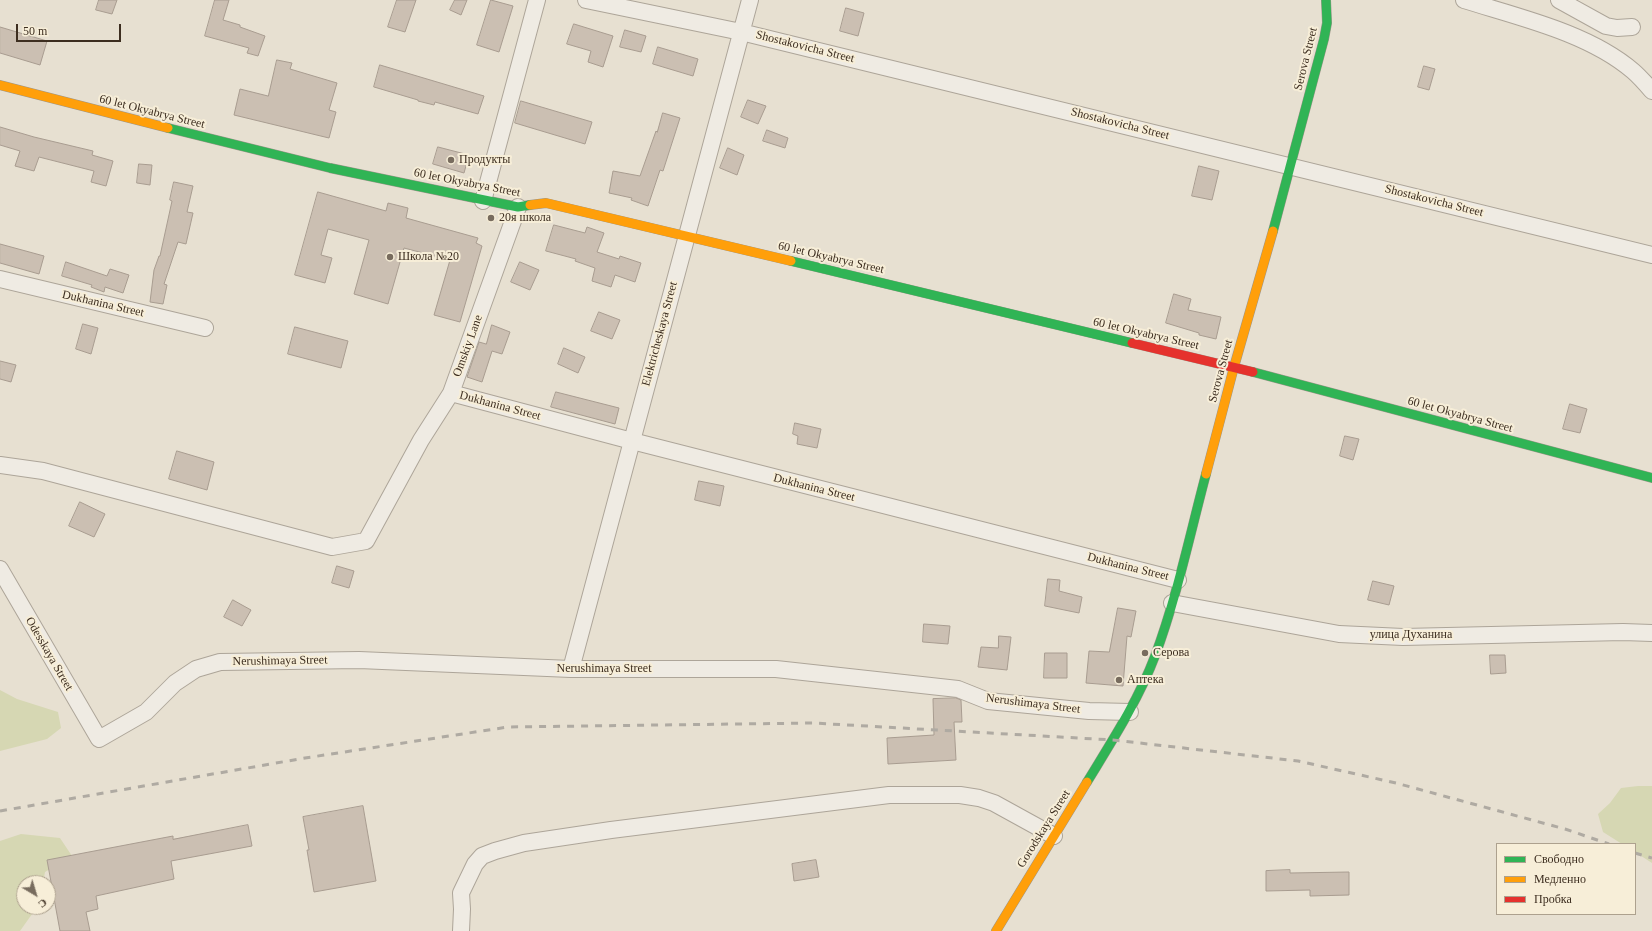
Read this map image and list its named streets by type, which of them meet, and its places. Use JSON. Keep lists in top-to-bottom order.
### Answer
{
  "streets": {
    "street": [
      "Shostakovicha Street",
      "Serova Street",
      "60 let Okyabrya Street",
      "Dukhanina Street",
      "Elektricheskaya Street",
      "Omskiy Lane",
      "улица Духанина",
      "Odesskaya Street",
      "Nerushimaya Street",
      "Gorodskaya Street"
    ]
  },
  "crossings": [
    ["Shostakovicha Street", "Serova Street"],
    ["Shostakovicha Street", "Elektricheskaya Street"],
    ["Serova Street", "60 let Okyabrya Street"],
    ["Serova Street", "Dukhanina Street"],
    ["Serova Street", "улица Духанина"],
    ["Serova Street", "Nerushimaya Street"],
    ["Serova Street", "Gorodskaya Street"],
    ["60 let Okyabrya Street", "Elektricheskaya Street"],
    ["60 let Okyabrya Street", "Omskiy Lane"],
    ["Dukhanina Street", "Elektricheskaya Street"],
    ["Dukhanina Street", "Omskiy Lane"],
    ["Elektricheskaya Street", "Nerushimaya Street"],
    ["Odesskaya Street", "Nerushimaya Street"]
  ],
  "places": [
    "Продукты",
    "20я школа",
    "Школа №20",
    "Серова",
    "Аптека"
  ],
  "legend": ["Свободно", "Медленно", "Пробка"],
  "scale_bar": "50 m",
  "north": "bottom right"
}
